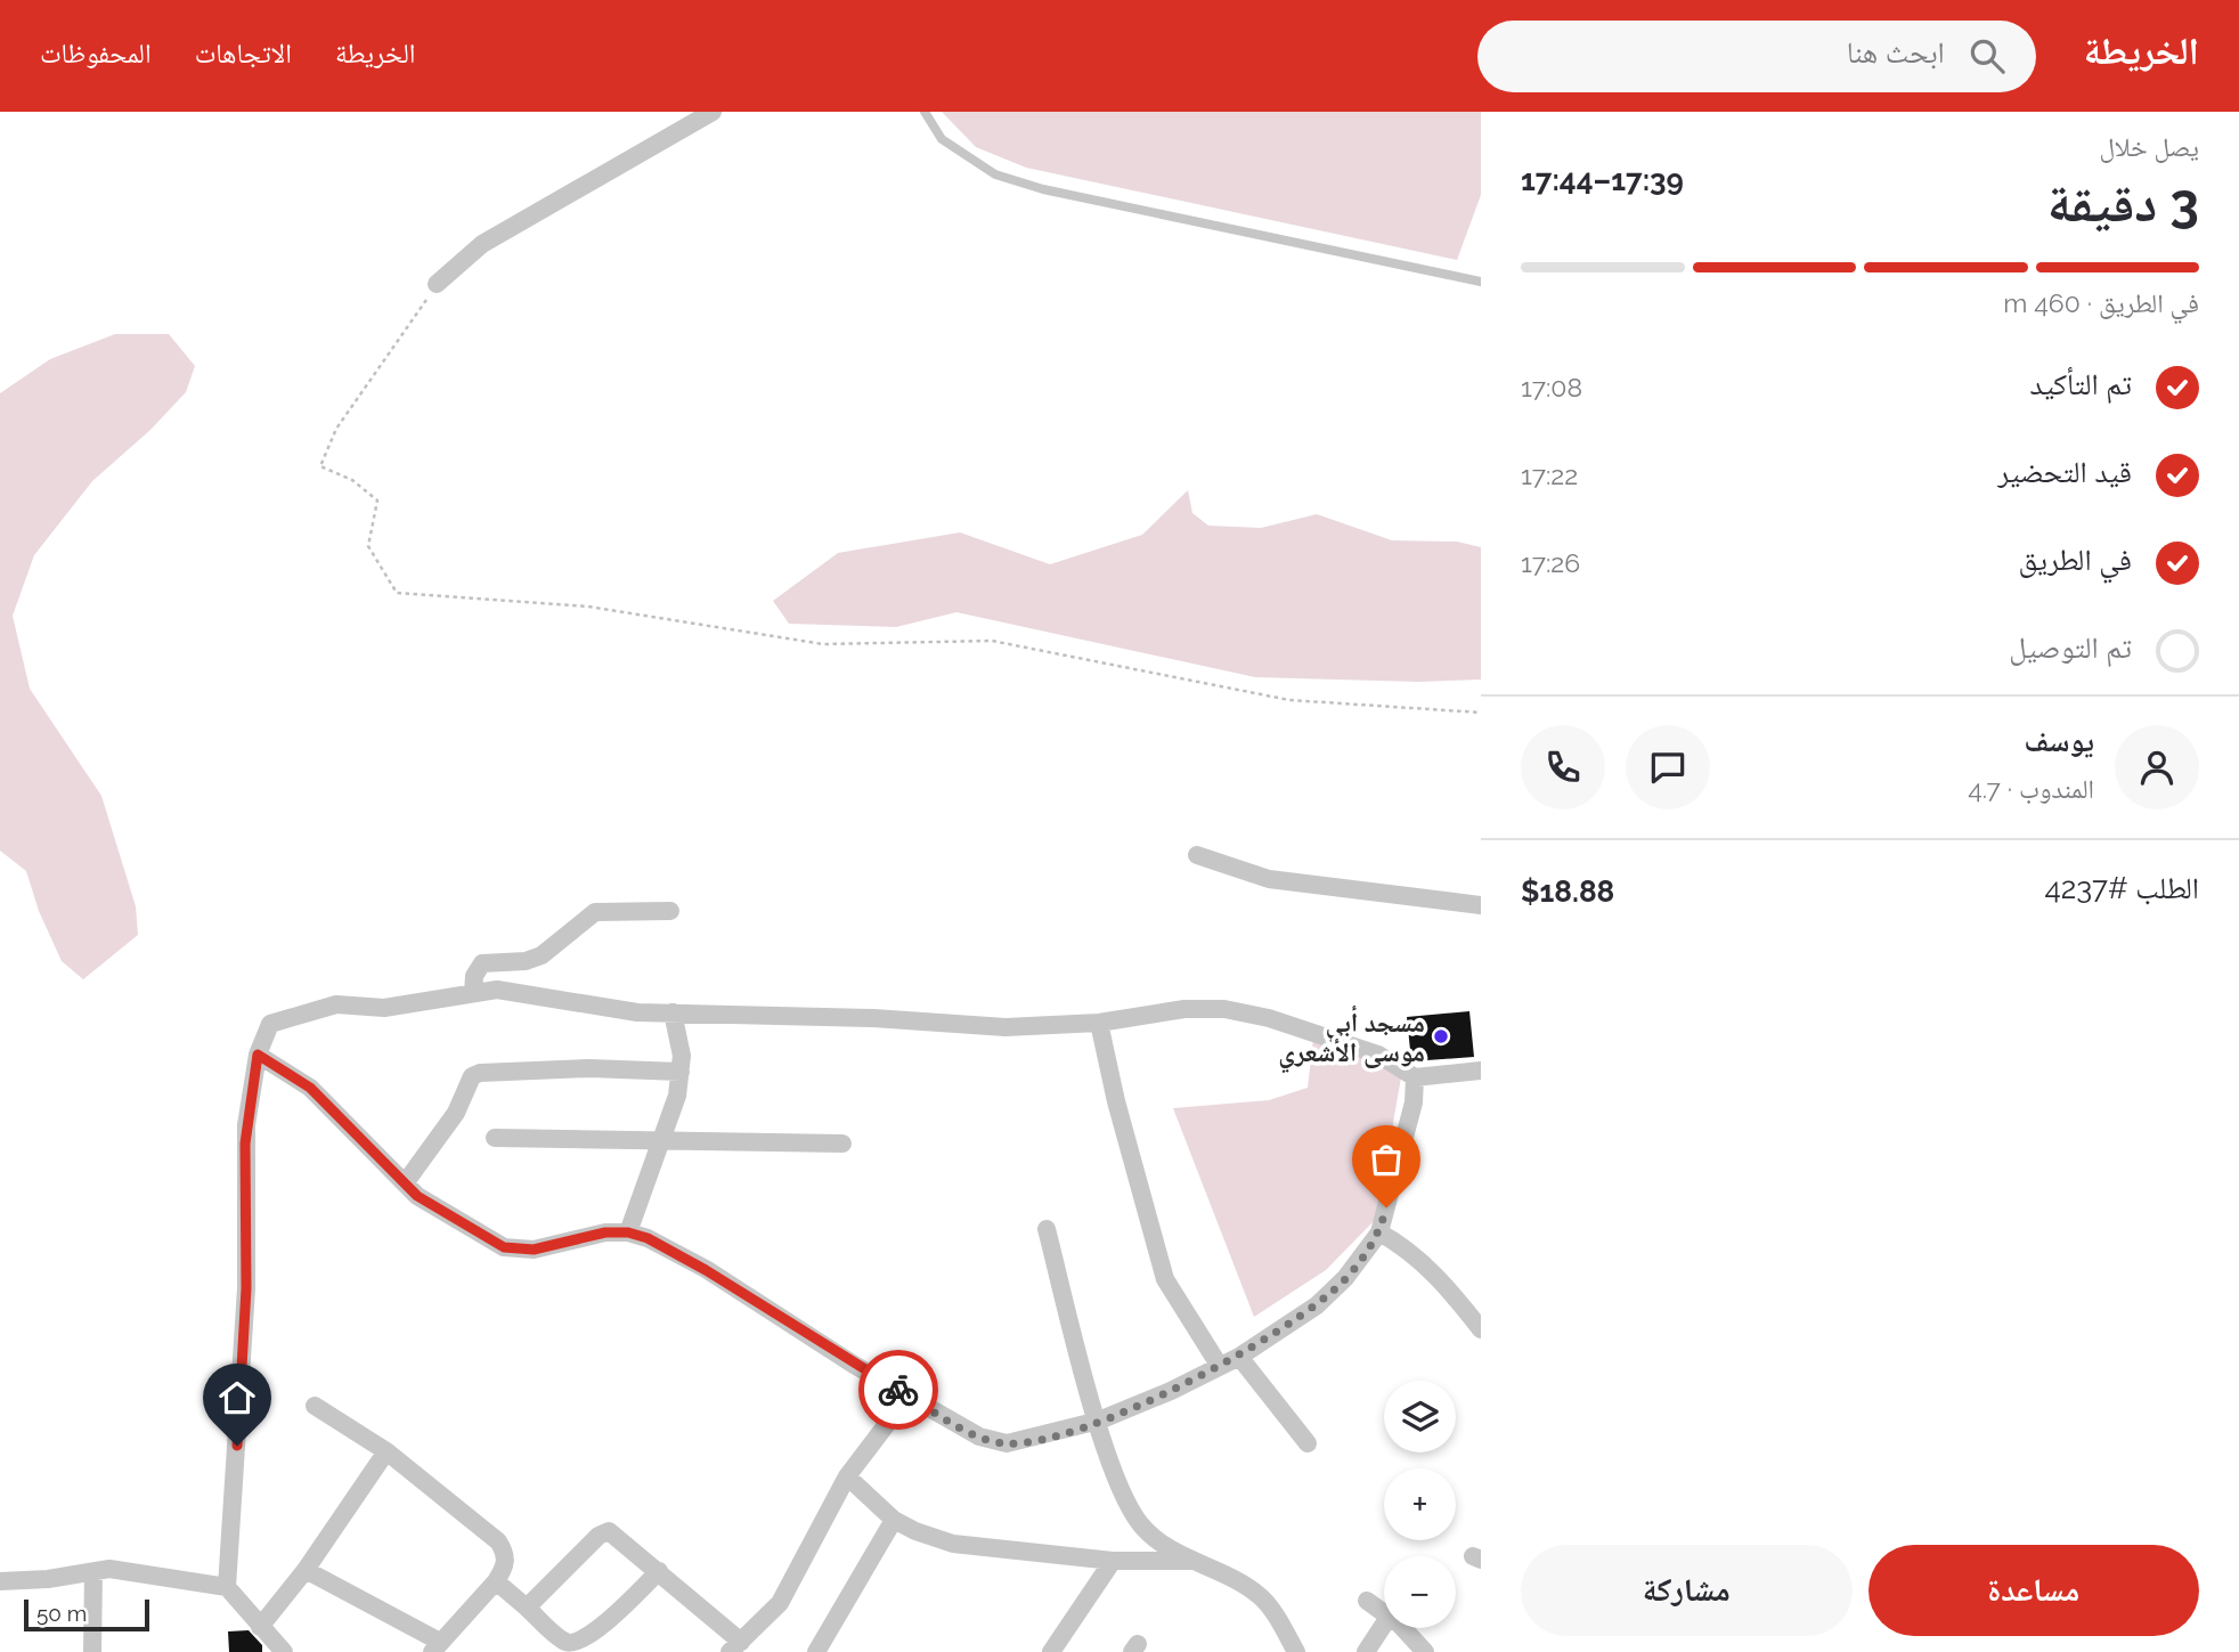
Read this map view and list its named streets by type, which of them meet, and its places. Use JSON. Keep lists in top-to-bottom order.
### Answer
{
  "places": ["مسجد أبي موسى الأشعري"],
  "scale_bar": "50 m",
  "page": {
    "header": "الخريطة",
    "search": "ابحث هنا",
    "nav": ["الخريطة", "الاتجاهات", "المحفوظات"],
    "heading": ["3 دقيقة", "يصل خلال", "17:39–17:44"],
    "panel": [
      "يوسف",
      "المندوب · 4.7",
      "الطلب #4237",
      "$18.88"
    ],
    "bar": "في الطريق · 460 m",
    "list": [
      ["تم التأكيد", "17:08"],
      ["قيد التحضير", "17:22"],
      ["في الطريق", "17:26"],
      "تم التوصيل"
    ],
    "map_buttons": ["+", "−"],
    "buttons": ["مساعدة", "مشاركة"],
    "scale": "50 m"
  }
}
